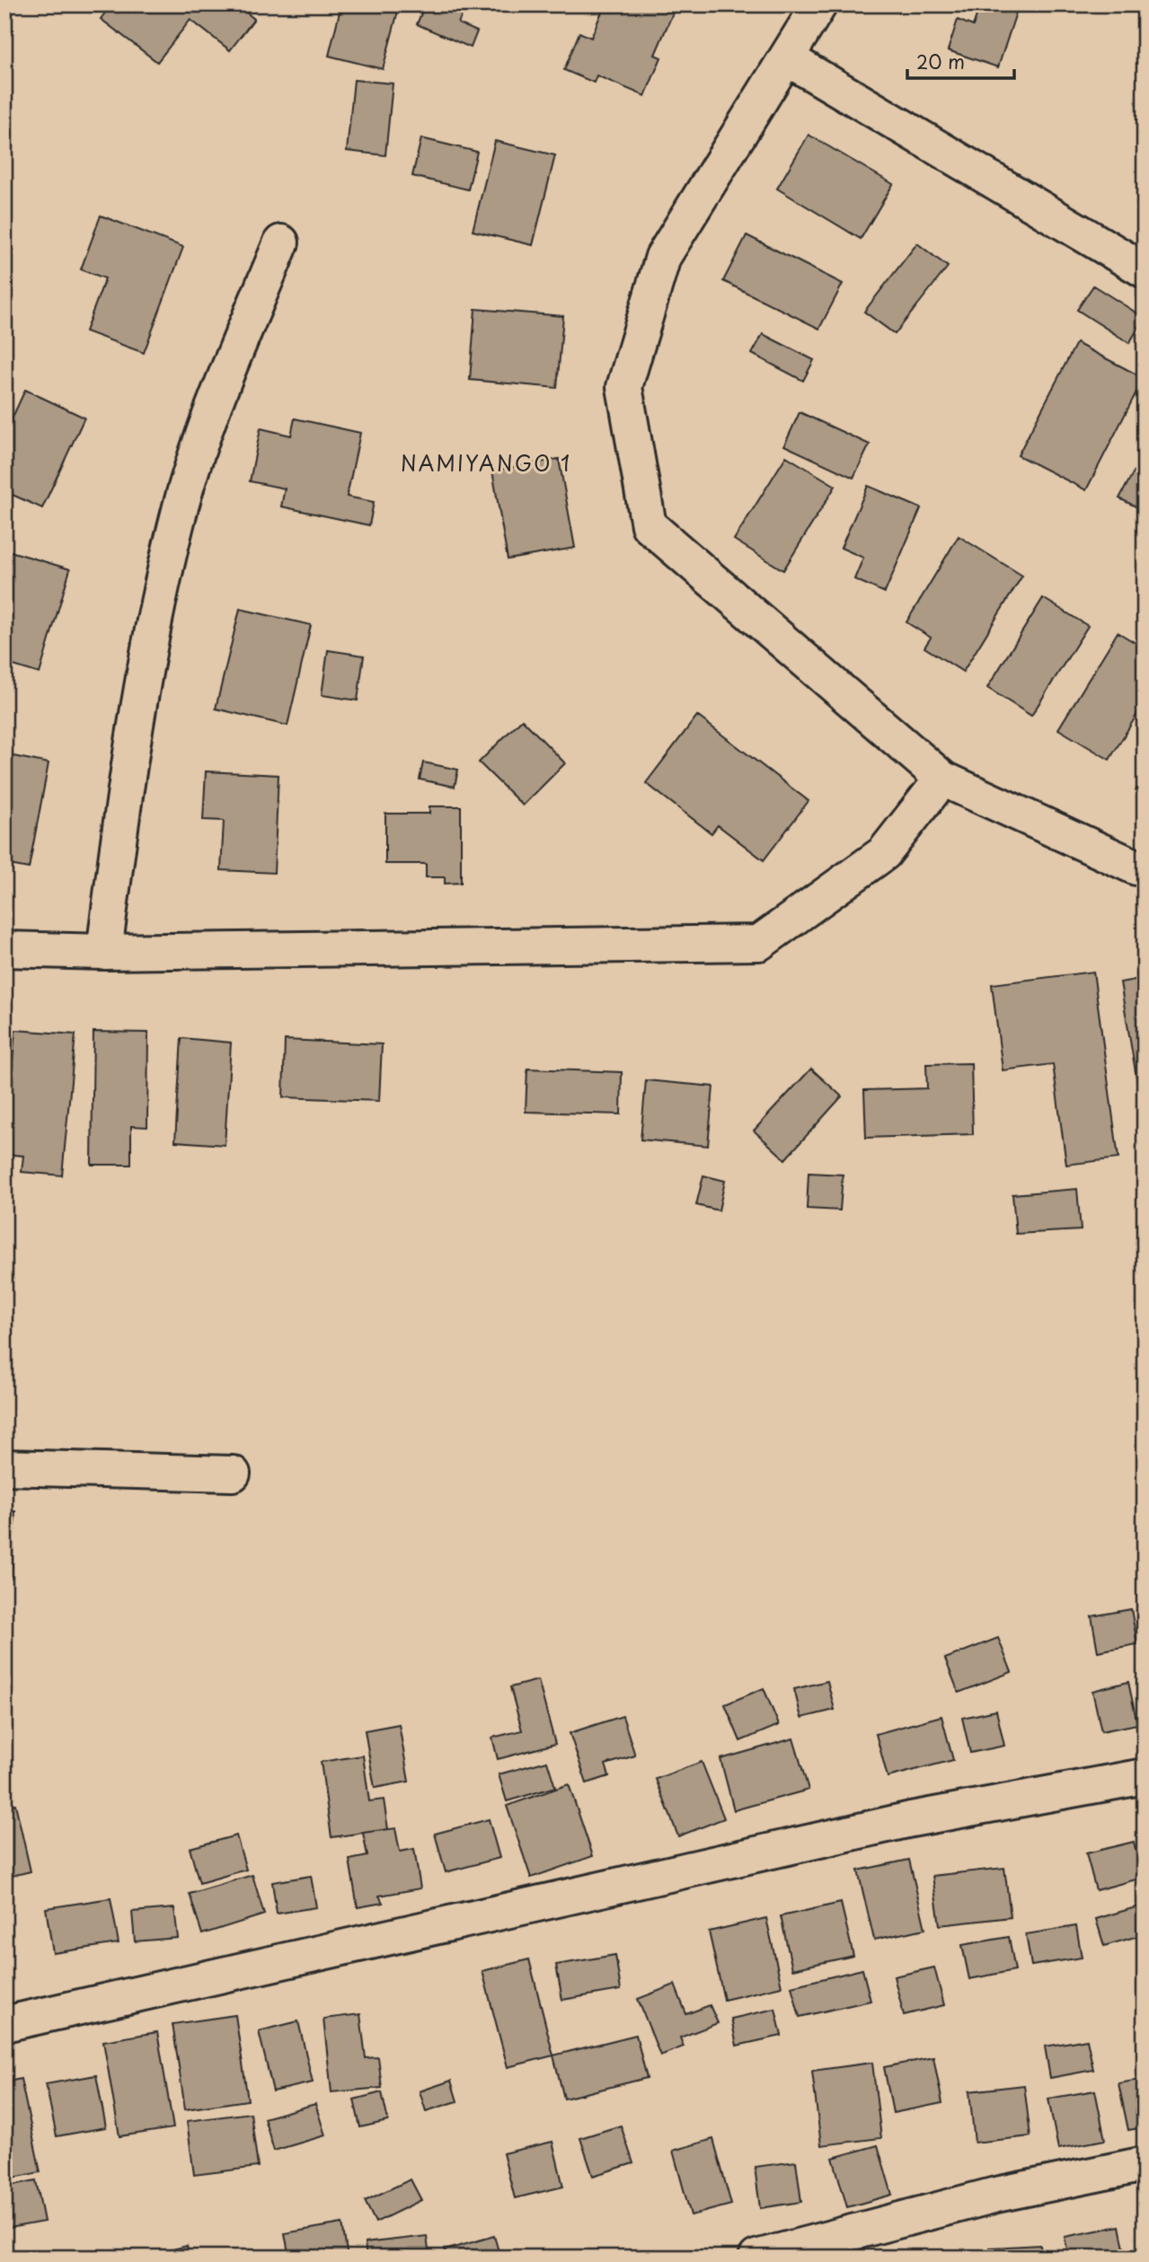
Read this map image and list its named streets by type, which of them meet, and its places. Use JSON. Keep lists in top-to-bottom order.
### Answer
{
  "districts": ["NAMIYANGO 1"],
  "scale_bar": "20 m"
}
